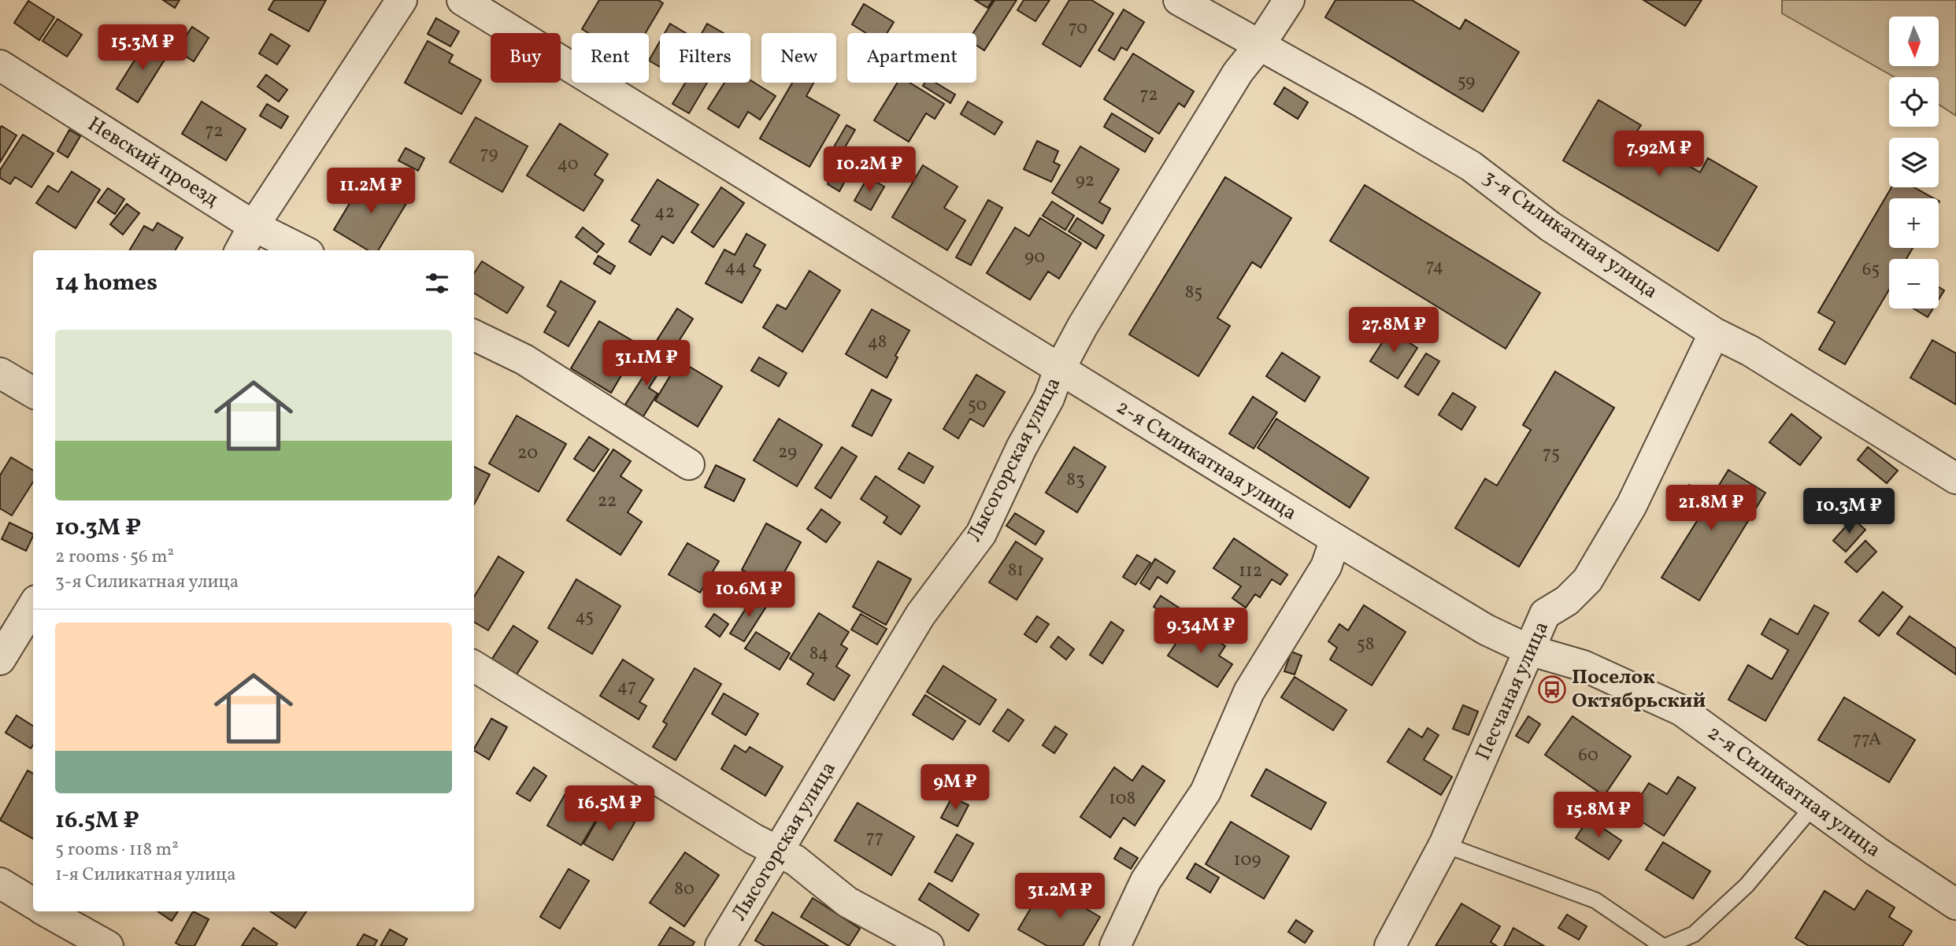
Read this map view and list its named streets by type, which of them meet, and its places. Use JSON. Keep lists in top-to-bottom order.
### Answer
{
  "streets": {
    "street": [
      "Невский проезд",
      "3-я Силикатная улица",
      "Лысогорская улица",
      "2-я Силикатная улица",
      "Песчаная улица"
    ]
  },
  "crossings": [
    ["3-я Силикатная улица", "Лысогорская улица"],
    ["3-я Силикатная улица", "Песчаная улица"],
    ["Лысогорская улица", "2-я Силикатная улица"],
    ["2-я Силикатная улица", "Песчаная улица"]
  ],
  "places": {
    "bus stop": ["Поселок Октябрьский"]
  },
  "house_numbers": [
    "70",
    "59",
    "72",
    "72",
    "79",
    "40",
    "92",
    "42",
    "90",
    "74",
    "44",
    "65",
    "85",
    "48",
    "50",
    "29",
    "20",
    "75",
    "83",
    "22",
    "81",
    "112",
    "45",
    "58",
    "84",
    "47",
    "77А",
    "60",
    "108",
    "77",
    "109",
    "80"
  ],
  "north": "bottom",
  "page": {
    "map_buttons": ["+", "−"],
    "price": [
      "15.3M ₽",
      "7.92M ₽",
      "10.2M ₽",
      "11.2M ₽",
      "27.8M ₽",
      "31.1M ₽",
      "21.8M ₽",
      "10.3M ₽",
      "10.6M ₽",
      "9.34M ₽",
      "9M ₽",
      "16.5M ₽",
      "15.8M ₽",
      "31.2M ₽"
    ],
    "chip": [
      "Buy",
      "Rent",
      "Filters",
      "New",
      "Apartment"
    ],
    "heading": "14 homes",
    "list": [
      {
        "name": "10.3M ₽",
        "note": "2 rooms · 56 m² · 3-я Силикатная улица"
      },
      {
        "name": "16.5M ₽",
        "note": "5 rooms · 118 m² · 1-я Силикатная улица"
      }
    ]
  }
}
